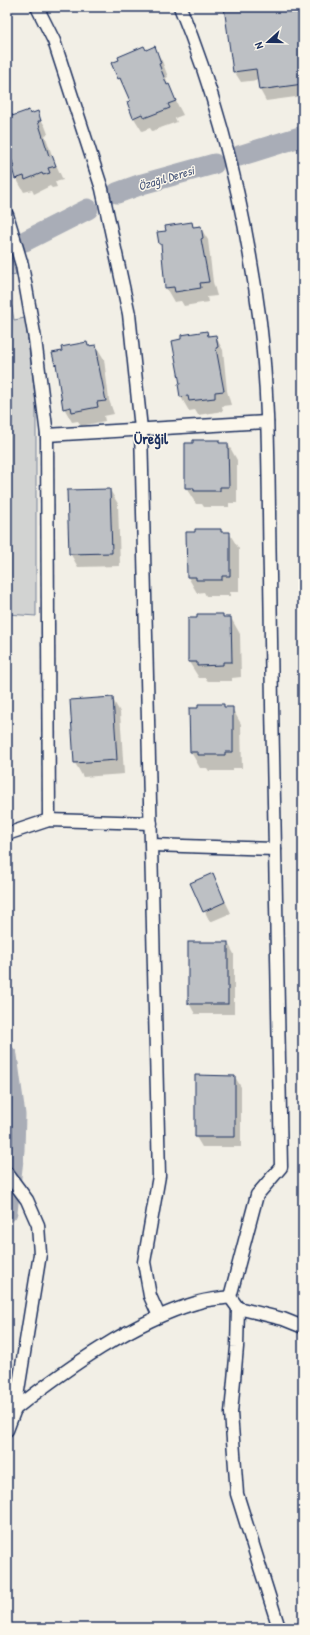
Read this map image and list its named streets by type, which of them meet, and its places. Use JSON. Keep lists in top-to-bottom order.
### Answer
{
  "districts": ["Üreğil"],
  "water": ["Özağıl Deresi"],
  "north": "left"
}
